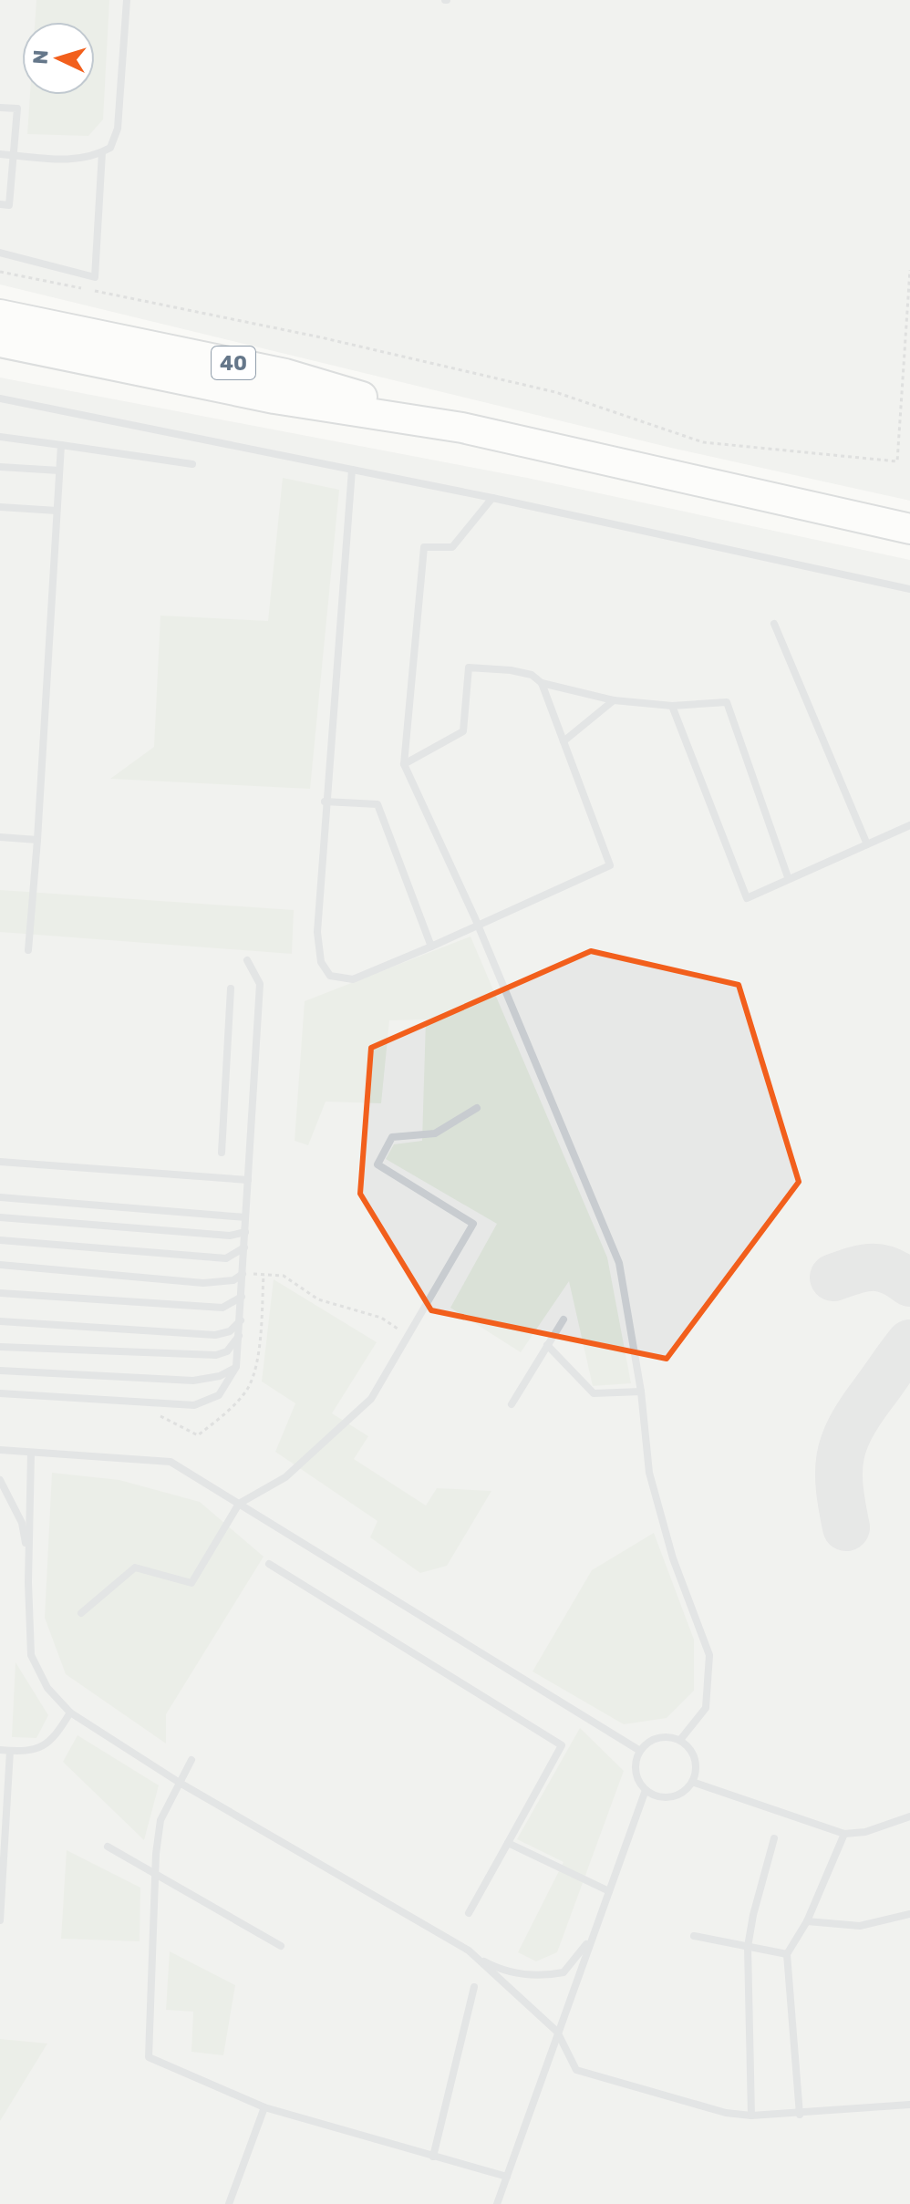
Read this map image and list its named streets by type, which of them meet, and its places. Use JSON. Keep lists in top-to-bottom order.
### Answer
{
  "streets": {
    "highway": ["40"]
  },
  "north": "left"
}
